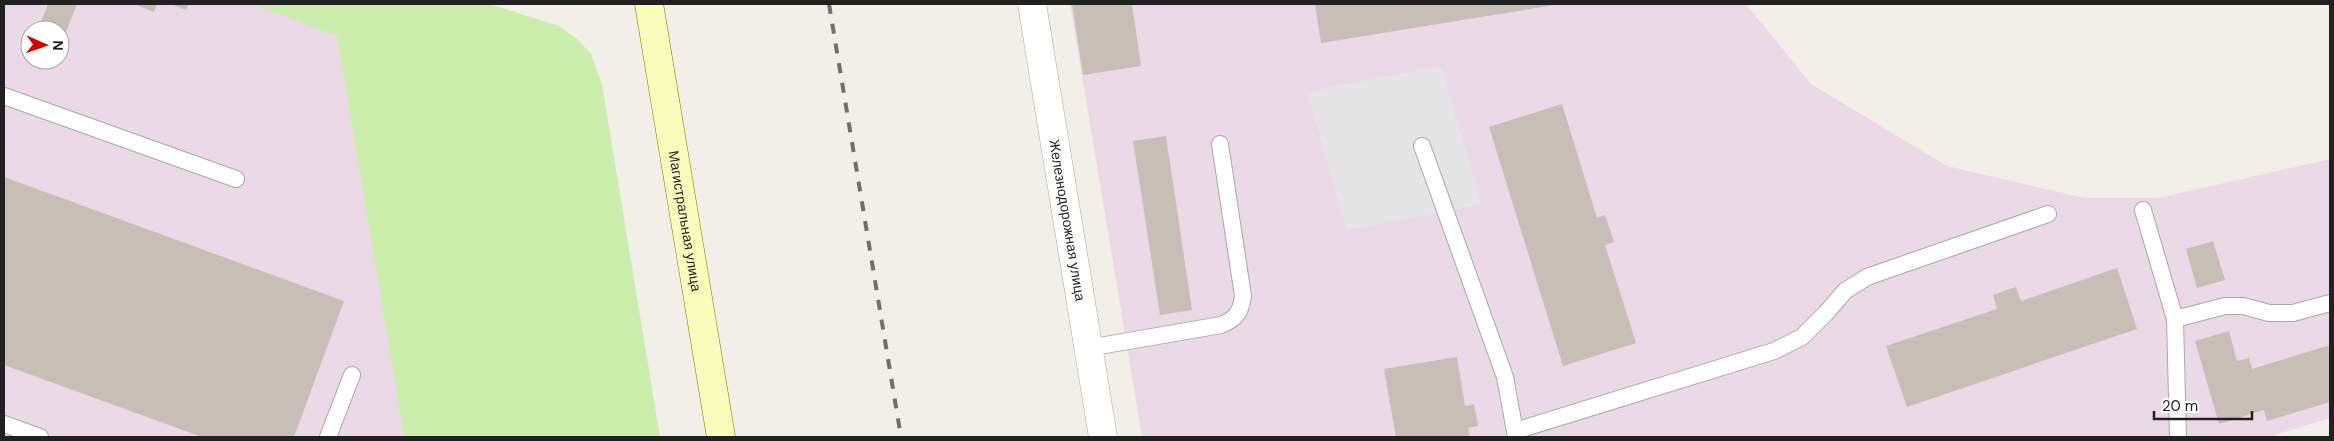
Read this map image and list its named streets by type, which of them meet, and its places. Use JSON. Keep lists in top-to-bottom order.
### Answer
{
  "streets": {
    "main road": ["Магистральная улица"],
    "street": ["Железнодорожная улица"]
  },
  "scale_bar": "20 m",
  "north": "right"
}
